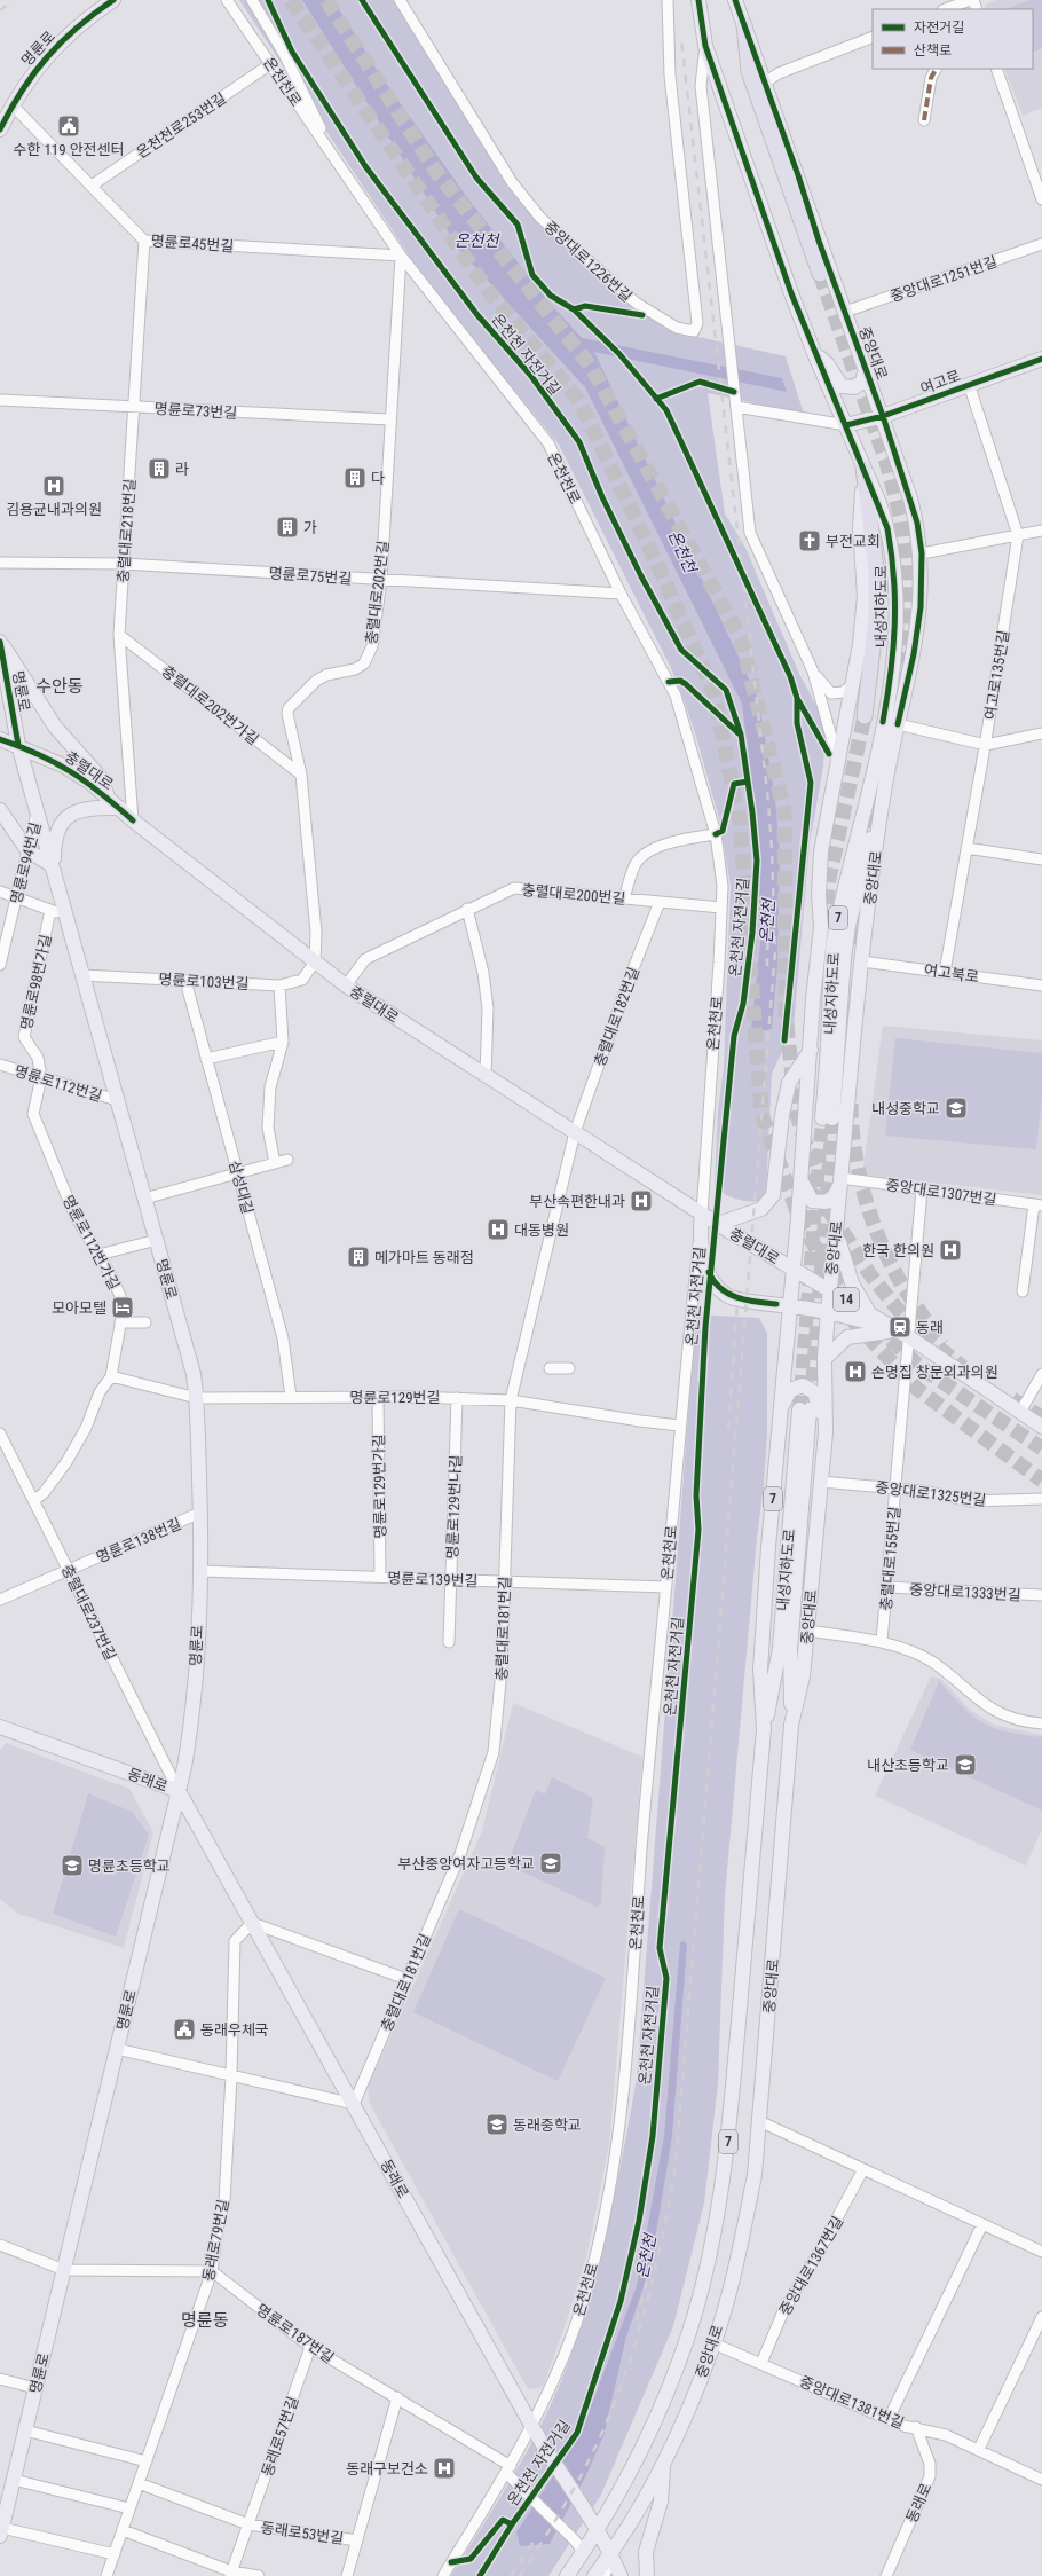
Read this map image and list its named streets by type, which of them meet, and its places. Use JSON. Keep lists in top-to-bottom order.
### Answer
{
  "streets": {
    "main road": [
      "명륜로",
      "중앙대로",
      "여고로",
      "내성지하도로",
      "충렬대로",
      "7",
      "14",
      "동래로"
    ],
    "street": [
      "온천천로",
      "온천천로253번길",
      "명륜로45번길",
      "중앙대로1226번길",
      "중앙대로1251번길",
      "명륜로73번길",
      "충렬대로218번길",
      "명륜로75번길",
      "충렬대로202번길",
      "여고로135번길",
      "충렬대로202번가길",
      "명륜로94번길",
      "충렬대로200번길",
      "여고북로",
      "명륜로103번길",
      "명륜로98번가길",
      "충렬대로182번길",
      "명륜로112번길",
      "삼성대길",
      "중앙대로1307번길",
      "명륜로112번가길",
      "명륜로129번길",
      "명륜로129번가길",
      "중앙대로1325번길",
      "명륜로129번나길",
      "명륜로138번길",
      "충렬대로155번길",
      "명륜로139번길",
      "중앙대로1333번길",
      "충렬대로237번길",
      "충렬대로181번길",
      "동래로79번길",
      "중앙대로1367번길",
      "명륜로187번길",
      "중앙대로1381번길",
      "동래로57번길",
      "동래로53번길"
    ],
    "cycle path": ["온천천 자전거길"]
  },
  "crossings": [
    ["명륜로", "명륜로45번길"],
    ["명륜로", "충렬대로"],
    ["명륜로", "명륜로94번길"],
    ["명륜로", "명륜로103번길"],
    ["명륜로", "명륜로112번길"],
    ["명륜로", "명륜로112번가길"],
    ["명륜로", "명륜로129번길"],
    ["명륜로", "명륜로138번길"],
    ["명륜로", "명륜로139번길"],
    ["명륜로", "충렬대로237번길"],
    ["명륜로", "충렬대로181번길"],
    ["명륜로", "동래로"],
    ["명륜로", "동래로79번길"],
    ["온천천로", "온천천로253번길"],
    ["온천천로", "명륜로45번길"],
    ["온천천로", "명륜로75번길"],
    ["온천천로", "충렬대로202번길"],
    ["온천천로", "충렬대로"],
    ["온천천로", "충렬대로200번길"],
    ["온천천로", "명륜로129번길"],
    ["온천천로", "명륜로139번길"],
    ["온천천로", "동래로"],
    ["온천천로", "명륜로187번길"],
    ["온천천로253번길", "명륜로45번길"],
    ["명륜로45번길", "충렬대로218번길"],
    ["명륜로45번길", "충렬대로202번길"],
    ["중앙대로1251번길", "중앙대로"],
    ["중앙대로", "여고로"],
    ["중앙대로", "내성지하도로"],
    ["중앙대로", "충렬대로"],
    ["중앙대로", "여고북로"],
    ["중앙대로", "중앙대로1307번길"],
    ["중앙대로", "중앙대로1325번길"],
    ["중앙대로", "동래로"],
    ["중앙대로", "명륜로187번길"],
    ["중앙대로", "중앙대로1381번길"],
    ["여고로", "여고로135번길"],
    ["명륜로73번길", "충렬대로218번길"],
    ["명륜로73번길", "충렬대로202번길"],
    ["충렬대로218번길", "명륜로75번길"],
    ["충렬대로218번길", "충렬대로202번가길"],
    ["충렬대로218번길", "충렬대로"],
    ["명륜로75번길", "충렬대로202번길"],
    ["충렬대로202번길", "충렬대로202번가길"],
    ["충렬대로202번길", "충렬대로"],
    ["충렬대로202번길", "명륜로103번길"],
    ["여고로135번길", "여고북로"],
    ["충렬대로", "충렬대로200번길"],
    ["충렬대로", "명륜로103번길"],
    ["충렬대로", "충렬대로182번길"],
    ["충렬대로", "충렬대로155번길"],
    ["충렬대로", "충렬대로181번길"],
    ["충렬대로200번길", "충렬대로182번길"],
    ["명륜로103번길", "삼성대길"],
    ["명륜로98번가길", "명륜로112번길"],
    ["명륜로98번가길", "명륜로112번가길"],
    ["충렬대로182번길", "충렬대로181번길"],
    ["명륜로112번길", "명륜로112번가길"],
    ["삼성대길", "명륜로129번길"],
    ["명륜로112번가길", "명륜로129번길"],
    ["명륜로112번가길", "충렬대로237번길"],
    ["명륜로129번길", "명륜로129번가길"],
    ["명륜로129번길", "명륜로129번나길"],
    ["명륜로129번길", "충렬대로181번길"],
    ["명륜로129번가길", "명륜로139번길"],
    ["중앙대로1325번길", "충렬대로155번길"],
    ["명륜로129번나길", "명륜로139번길"],
    ["명륜로138번길", "충렬대로237번길"],
    ["충렬대로155번길", "중앙대로1333번길"],
    ["명륜로139번길", "충렬대로181번길"],
    ["충렬대로237번길", "동래로"],
    ["충렬대로181번길", "동래로"],
    ["동래로", "동래로79번길"],
    ["동래로", "중앙대로1381번길"],
    ["동래로79번길", "명륜로187번길"],
    ["중앙대로1367번길", "중앙대로1381번길"],
    ["명륜로187번길", "동래로57번길"],
    ["명륜로187번길", "동래로53번길"],
    ["동래로57번길", "동래로53번길"]
  ],
  "districts": ["수안동", "명륜동"],
  "water": ["온천천"],
  "places": {
    "public building": ["수한 119 안전센터", "동래우체국"],
    "building": [
      "라",
      "다",
      "가",
      "메가마트 동래점"
    ],
    "hospital": [
      "김용균내과의원",
      "부산속편한내과",
      "대동병원",
      "한국 한의원",
      "손명집 창문외과의원",
      "동래구보건소"
    ],
    "church": ["부전교회"],
    "school or university": [
      "내성중학교",
      "내산초등학교",
      "부산중앙여자고등학교",
      "명륜초등학교",
      "동래중학교"
    ],
    "hotel": ["모아모텔"],
    "station": ["동래"]
  },
  "legend": ["자전거길", "산책로"]
}
